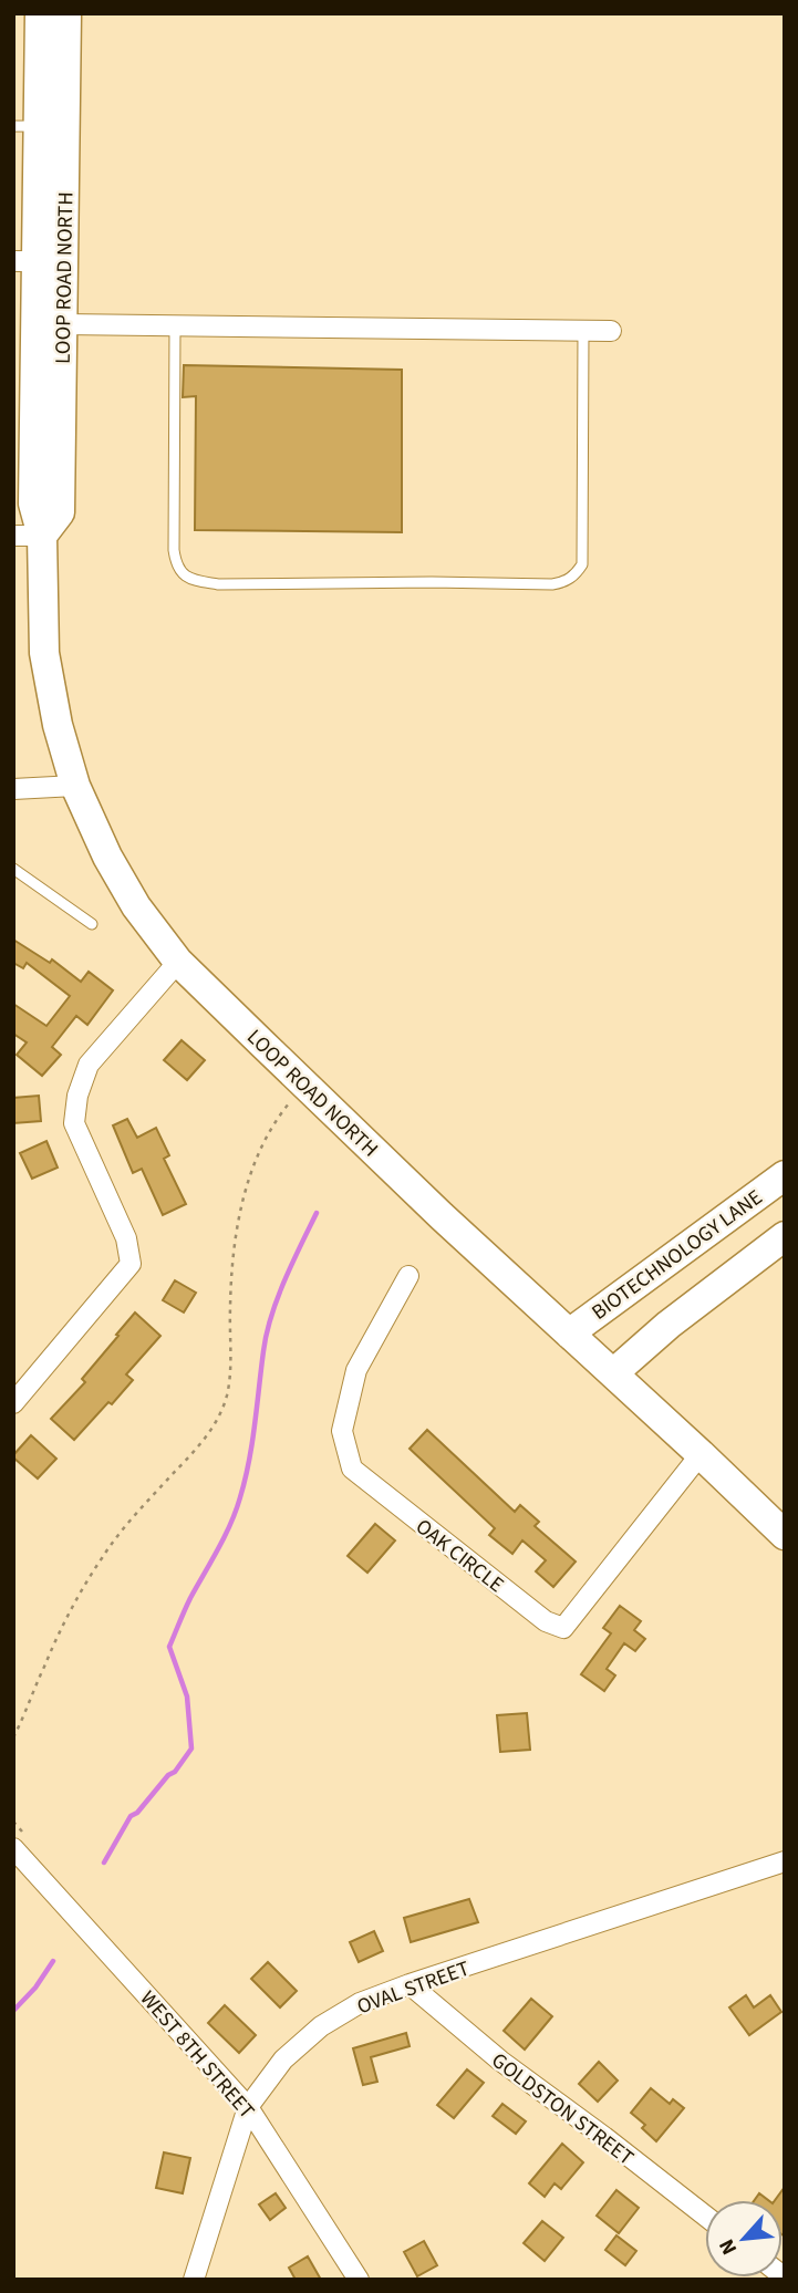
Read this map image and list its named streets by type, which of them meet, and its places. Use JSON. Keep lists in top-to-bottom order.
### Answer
{
  "streets": {
    "main road": ["LOOP ROAD NORTH", "BIOTECHNOLOGY LANE"],
    "street": [
      "OAK CIRCLE",
      "OVAL STREET",
      "WEST 8TH STREET",
      "GOLDSTON STREET"
    ]
  },
  "crossings": [
    ["LOOP ROAD NORTH", "BIOTECHNOLOGY LANE"],
    ["LOOP ROAD NORTH", "OAK CIRCLE"],
    ["OVAL STREET", "WEST 8TH STREET"],
    ["OVAL STREET", "GOLDSTON STREET"]
  ],
  "north": "bottom left"
}
